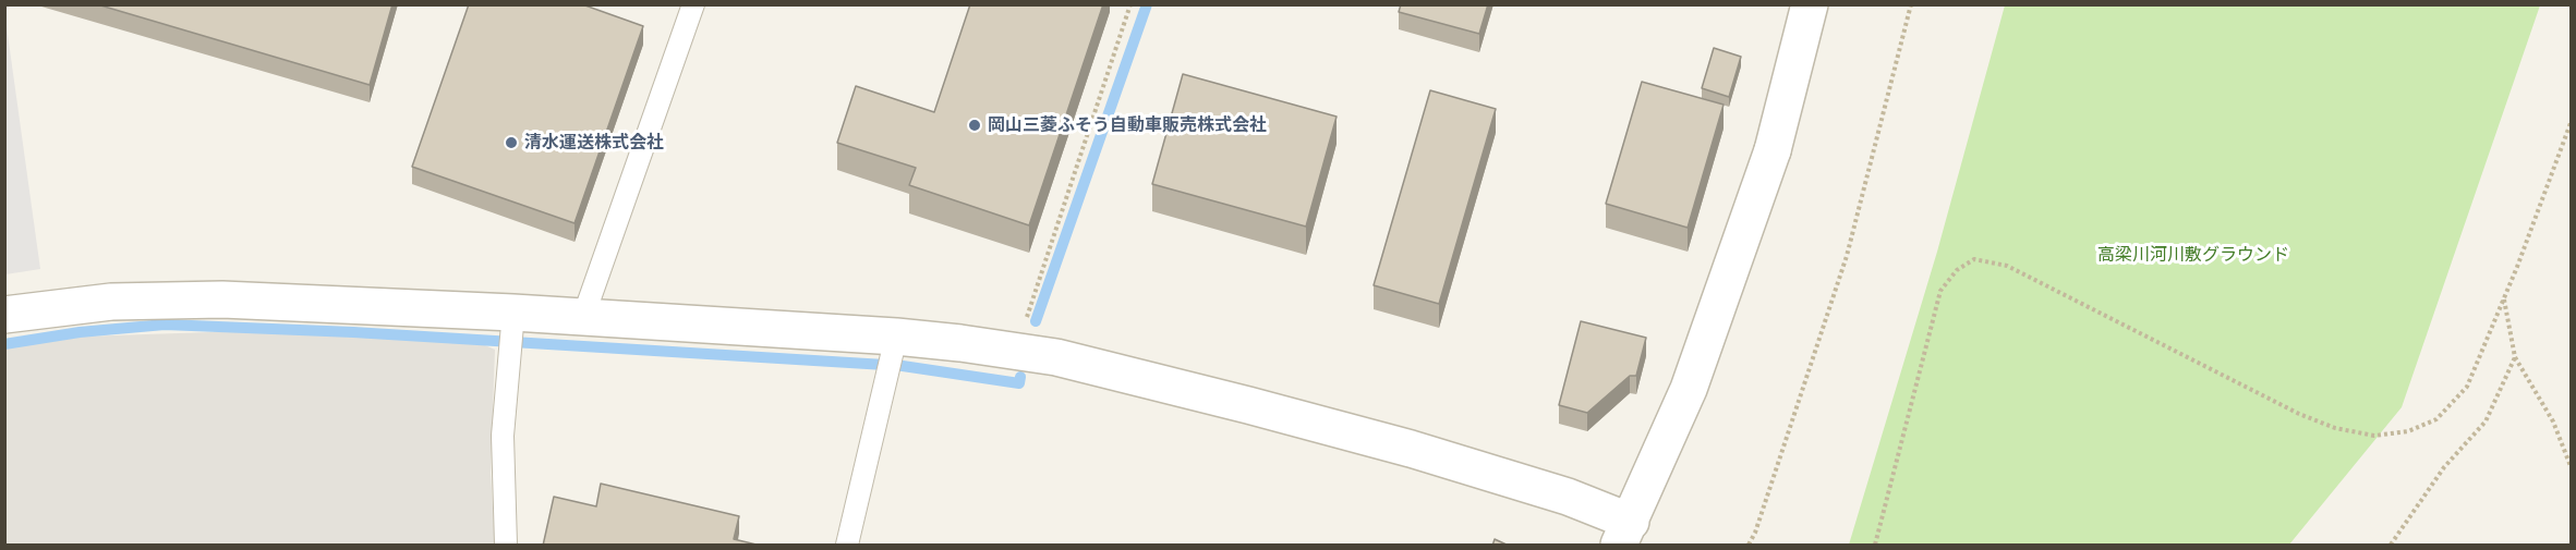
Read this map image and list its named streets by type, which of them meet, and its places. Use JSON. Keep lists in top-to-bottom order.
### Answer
{
  "parks": ["高梁川河川敷グラウンド"],
  "places": ["岡山三菱ふそう自動車販売株式会社", "清水運送株式会社"]
}
